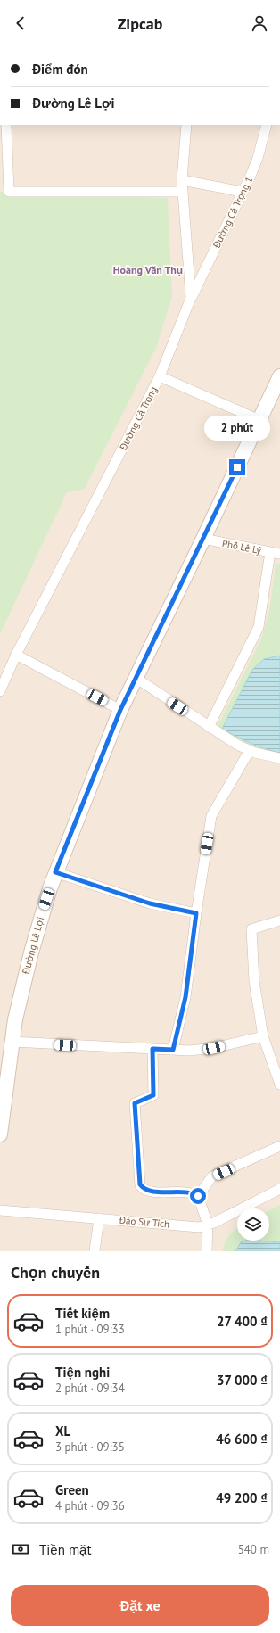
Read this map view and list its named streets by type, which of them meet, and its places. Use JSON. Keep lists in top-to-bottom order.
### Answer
{
  "streets": {
    "main road": ["Đường Lê Lợi"],
    "street": [
      "Đường Cả Trọng 1",
      "Đường Cả Trọng",
      "Phố Lê Lý",
      "Đào Sư Tích"
    ]
  },
  "crossings": [
    ["Đường Cả Trọng 1", "Đường Cả Trọng"],
    ["Phố Lê Lý", "Đường Lê Lợi"]
  ],
  "districts": ["Hoàng Văn Thụ"],
  "page": {
    "header": "Zipcab",
    "banner": ["Điểm đón", "Đường Lê Lợi"],
    "bubble": "2 phút",
    "heading": "Chọn chuyến",
    "list": [
      {
        "name": "Tiết kiệm",
        "note": "1 phút · 09:33",
        "value": "27 400 ₫"
      },
      {
        "name": "Tiện nghi",
        "note": "2 phút · 09:34",
        "value": "37 000 ₫"
      },
      {
        "name": "XL",
        "note": "3 phút · 09:35",
        "value": "46 600 ₫"
      },
      {
        "name": "Green",
        "note": "4 phút · 09:36",
        "value": "49 200 ₫"
      }
    ],
    "pay": ["Tiền mặt", "540 m"],
    "buttons": "Đặt xe"
  }
}
